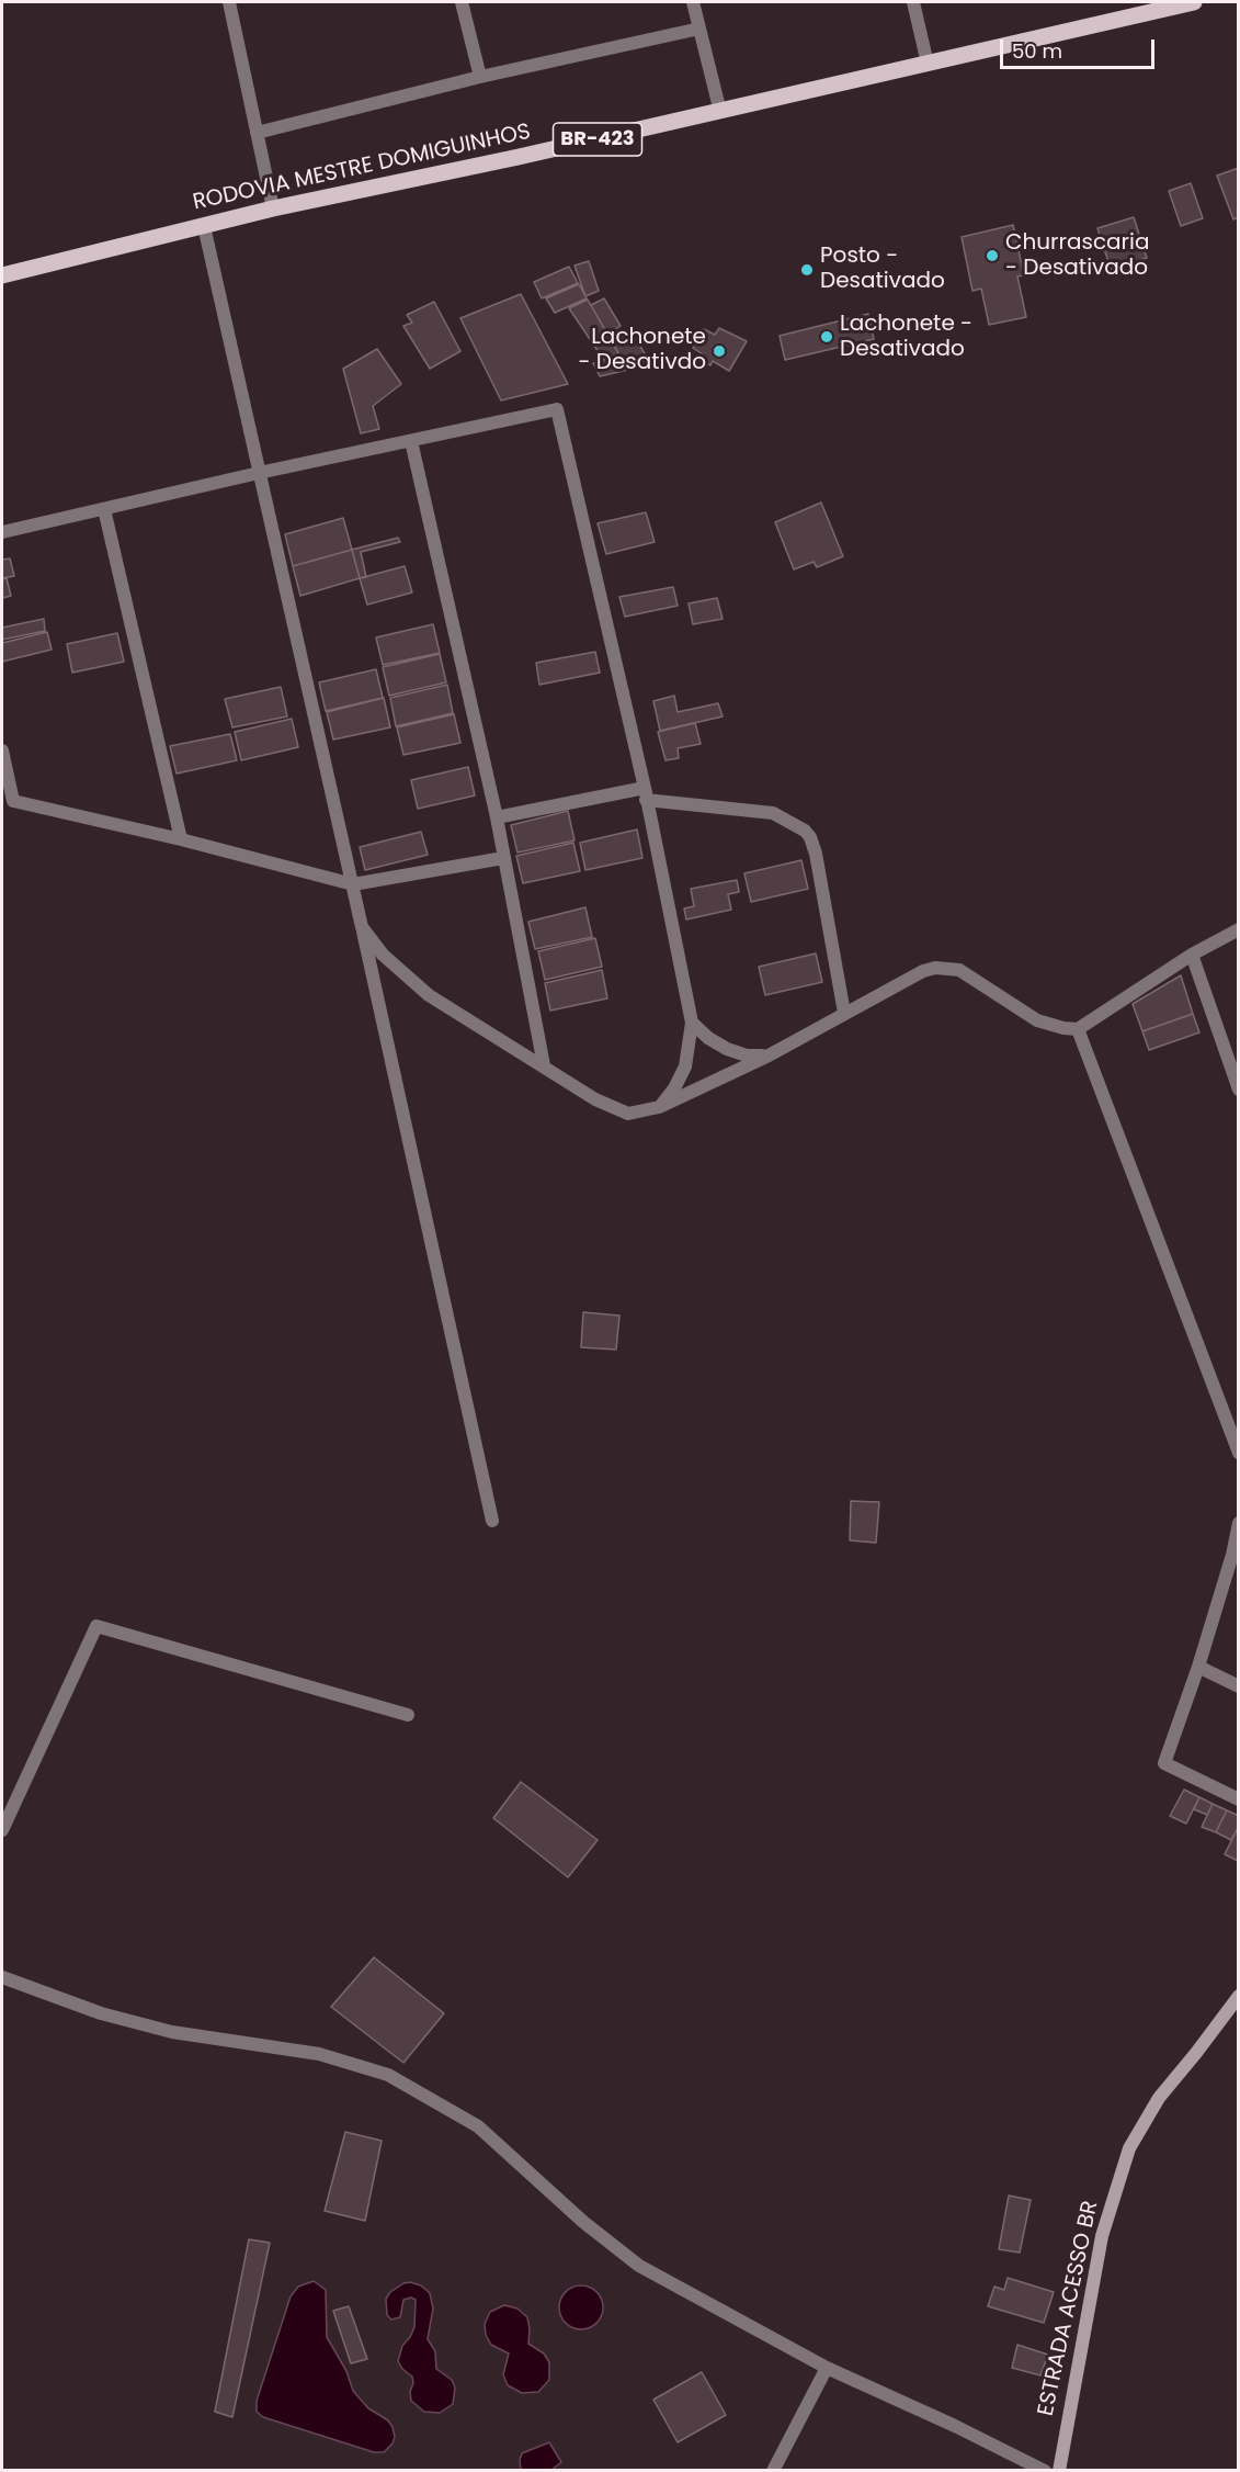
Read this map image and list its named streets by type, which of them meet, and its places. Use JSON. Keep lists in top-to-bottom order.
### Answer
{
  "streets": {
    "main road": ["BR-423", "RODOVIA MESTRE DOMIGUINHOS"],
    "street": ["ESTRADA ACESSO BR"]
  },
  "places": [
    "Churrascaria - Desativado",
    "Posto - Desativado",
    "Lachonete - Desativado",
    "Lachonete - Desativdo"
  ],
  "scale_bar": "50 m"
}
